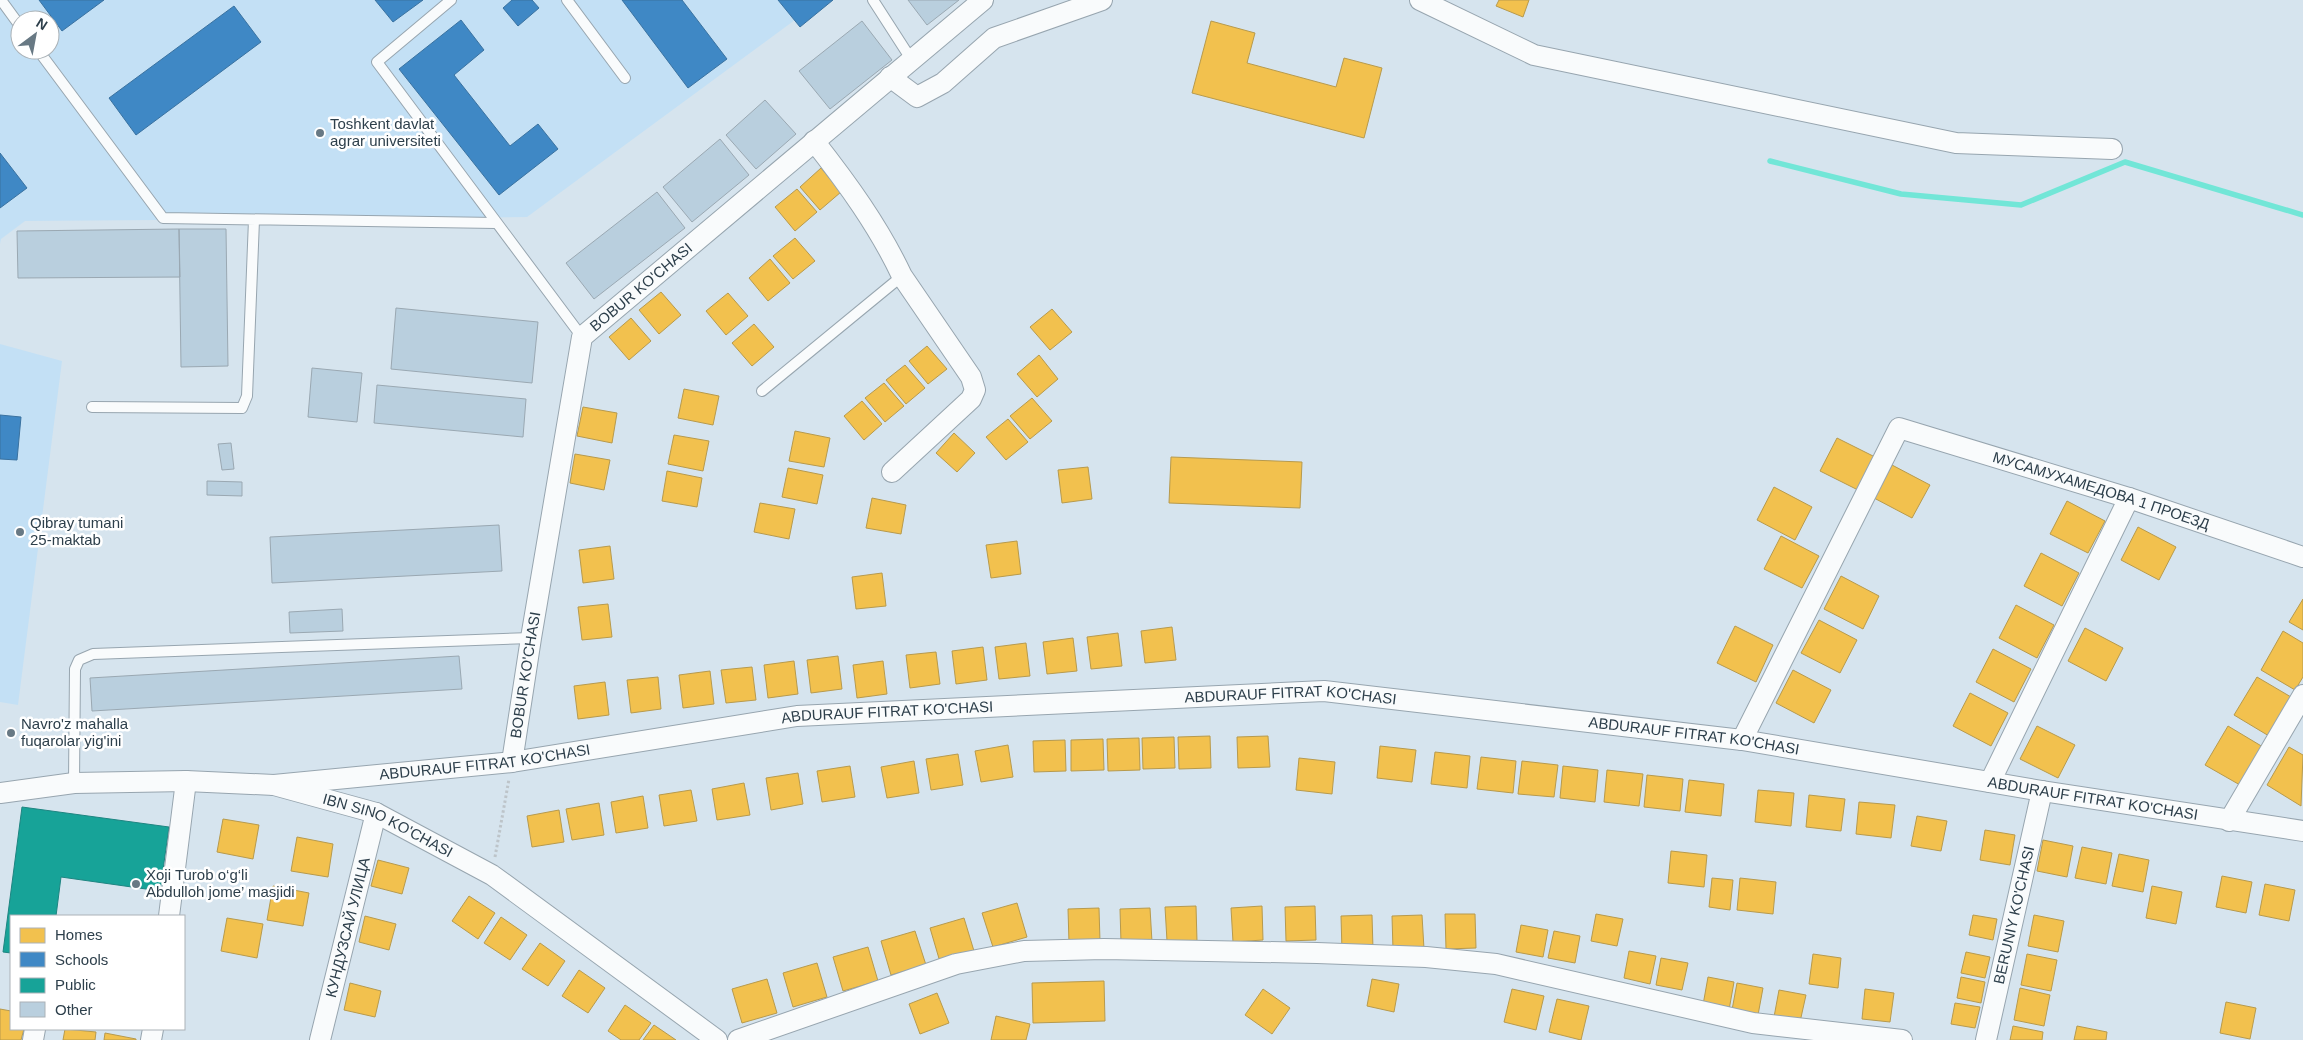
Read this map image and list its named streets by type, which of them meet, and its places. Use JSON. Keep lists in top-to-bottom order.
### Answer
{
  "streets": {
    "street": [
      "BOBUR KO'CHASI",
      "МУСАМУХАМЕДОВА 1 ПРОЕЗД",
      "ABDURAUF FITRAT KO'CHASI",
      "IBN SINO KO'CHASI",
      "BERUNIY KO'CHASI",
      "КУНДУЗСАЙ УЛИЦА"
    ]
  },
  "crossings": [
    ["BOBUR KO'CHASI", "ABDURAUF FITRAT KO'CHASI"],
    ["МУСАМУХАМЕДОВА 1 ПРОЕЗД", "ABDURAUF FITRAT KO'CHASI"],
    ["ABDURAUF FITRAT KO'CHASI", "IBN SINO KO'CHASI"],
    ["ABDURAUF FITRAT KO'CHASI", "BERUNIY KO'CHASI"],
    ["IBN SINO KO'CHASI", "КУНДУЗСАЙ УЛИЦА"]
  ],
  "places": [
    "Toshkent davlat agrar universiteti",
    "Qibray tumani 25-maktab",
    "Navro'z mahalla fuqarolar yig'ini",
    "Xoji Turob o‘g‘li Abdulloh jome’ masjidi"
  ],
  "legend": [
    "Homes",
    "Schools",
    "Public",
    "Other"
  ],
  "north": "top right"
}
